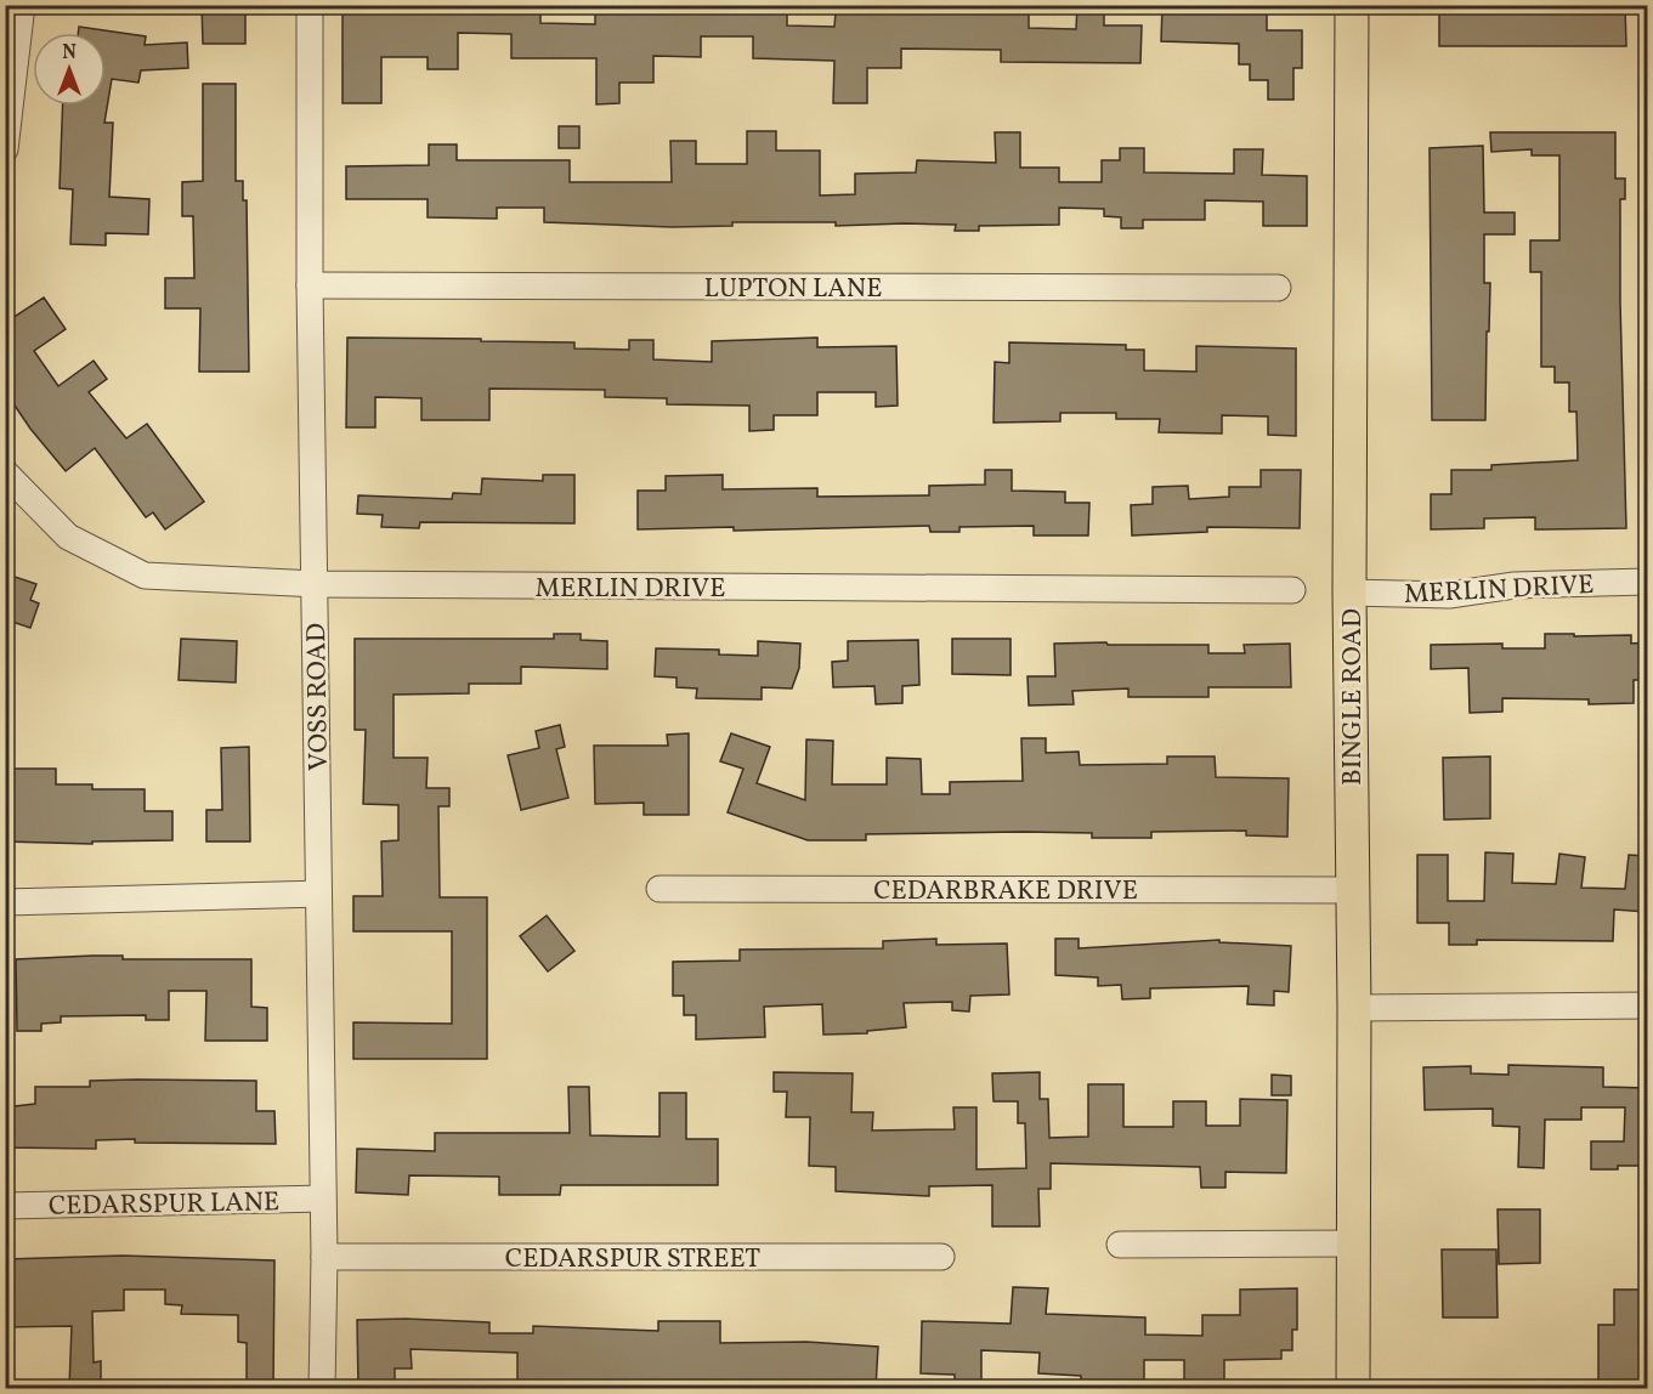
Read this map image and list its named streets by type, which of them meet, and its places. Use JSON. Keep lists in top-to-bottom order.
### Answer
{
  "streets": {
    "main road": ["BINGLE ROAD"],
    "street": [
      "LUPTON LANE",
      "MERLIN DRIVE",
      "VOSS ROAD",
      "CEDARBRAKE DRIVE",
      "CEDARSPUR LANE",
      "CEDARSPUR STREET"
    ]
  },
  "crossings": [
    ["LUPTON LANE", "VOSS ROAD"],
    ["MERLIN DRIVE", "VOSS ROAD"],
    ["MERLIN DRIVE", "BINGLE ROAD"],
    ["VOSS ROAD", "CEDARSPUR LANE"],
    ["VOSS ROAD", "CEDARSPUR STREET"],
    ["BINGLE ROAD", "CEDARBRAKE DRIVE"]
  ],
  "north": "top"
}
